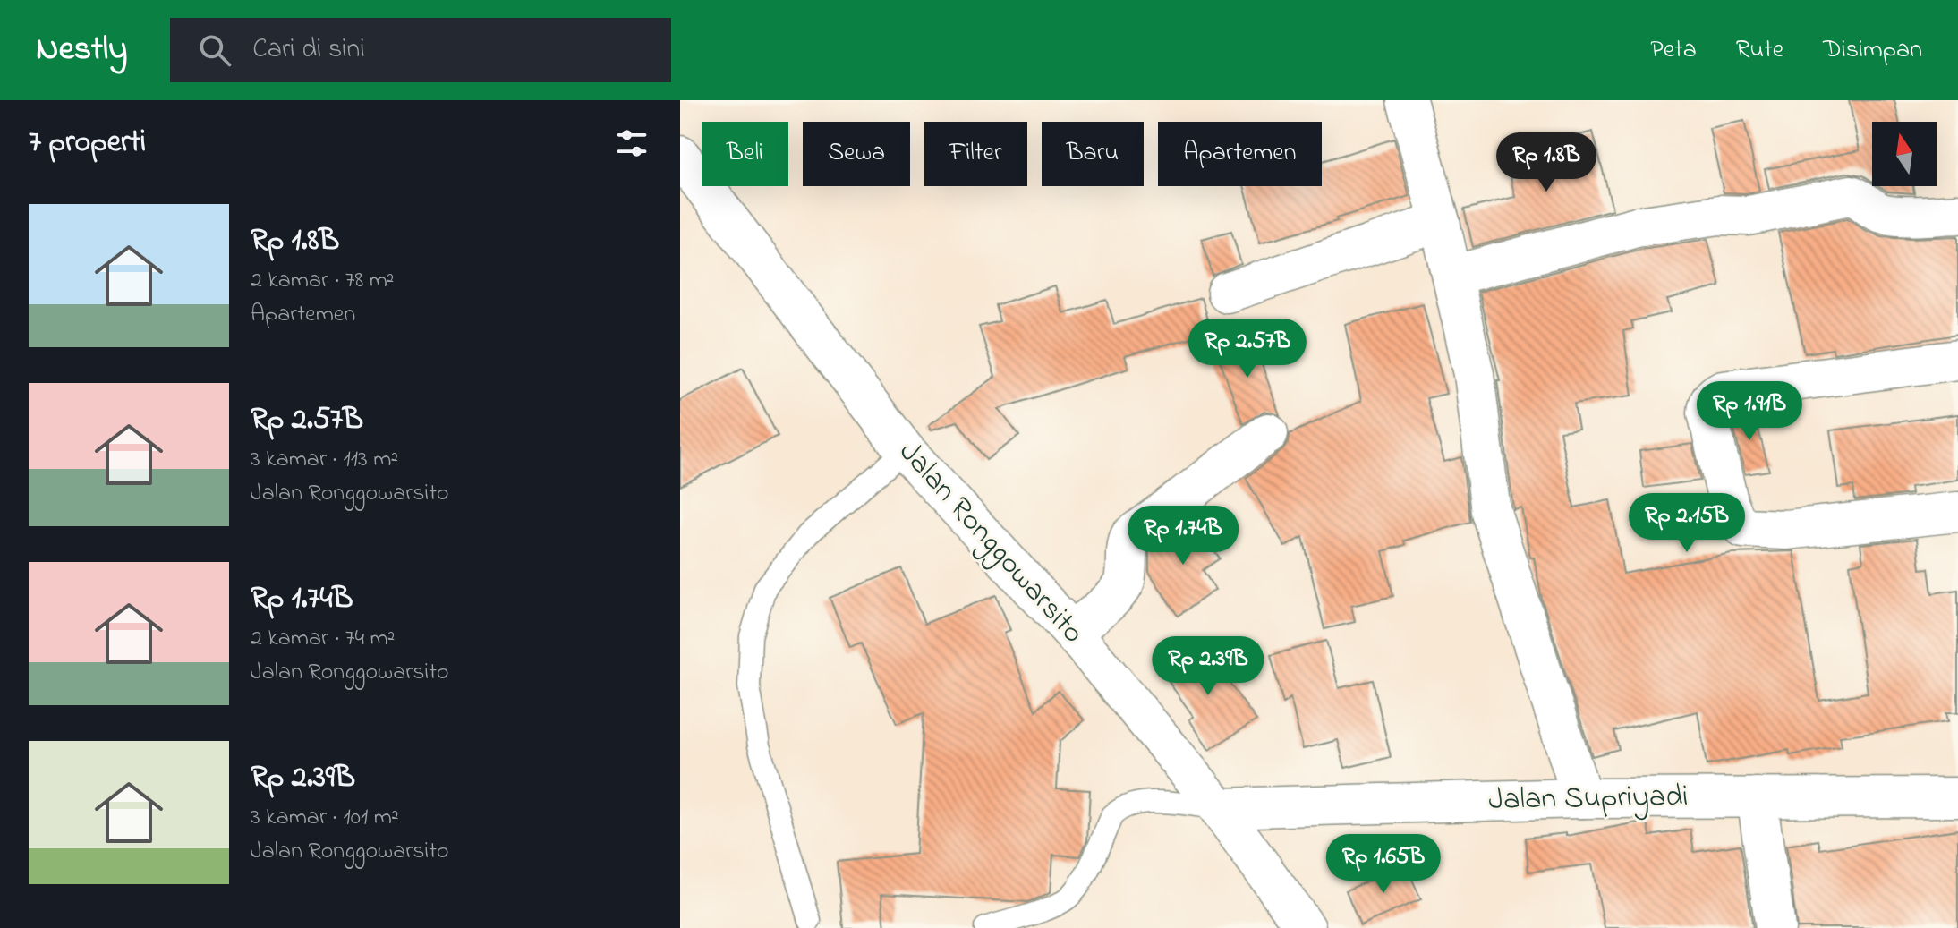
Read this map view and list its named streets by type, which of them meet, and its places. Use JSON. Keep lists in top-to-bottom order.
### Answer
{
  "streets": {
    "street": ["Jalan Ronggowarsito", "Jalan Supriyadi"]
  },
  "crossings": [
    ["Jalan Ronggowarsito", "Jalan Supriyadi"]
  ],
  "north": "top",
  "page": {
    "header": "Nestly",
    "search": "Cari di sini",
    "nav": ["Peta", "Rute", "Disimpan"],
    "heading": "7 properti",
    "chip": [
      "Beli",
      "Sewa",
      "Filter",
      "Baru",
      "Apartemen"
    ],
    "price": [
      "Rp 1.8B",
      "Rp 2.57B",
      "Rp 1.91B",
      "Rp 2.15B",
      "Rp 1.74B",
      "Rp 2.39B",
      "Rp 1.65B"
    ],
    "list": [
      {
        "name": "Rp 1.8B",
        "note": "2 kamar · 78 m² · Apartemen"
      },
      {
        "name": "Rp 2.57B",
        "note": "3 kamar · 113 m² · Jalan Ronggowarsito"
      },
      {
        "name": "Rp 1.74B",
        "note": "2 kamar · 74 m² · Jalan Ronggowarsito"
      },
      {
        "name": "Rp 2.39B",
        "note": "3 kamar · 101 m² · Jalan Ronggowarsito"
      }
    ]
  }
}
